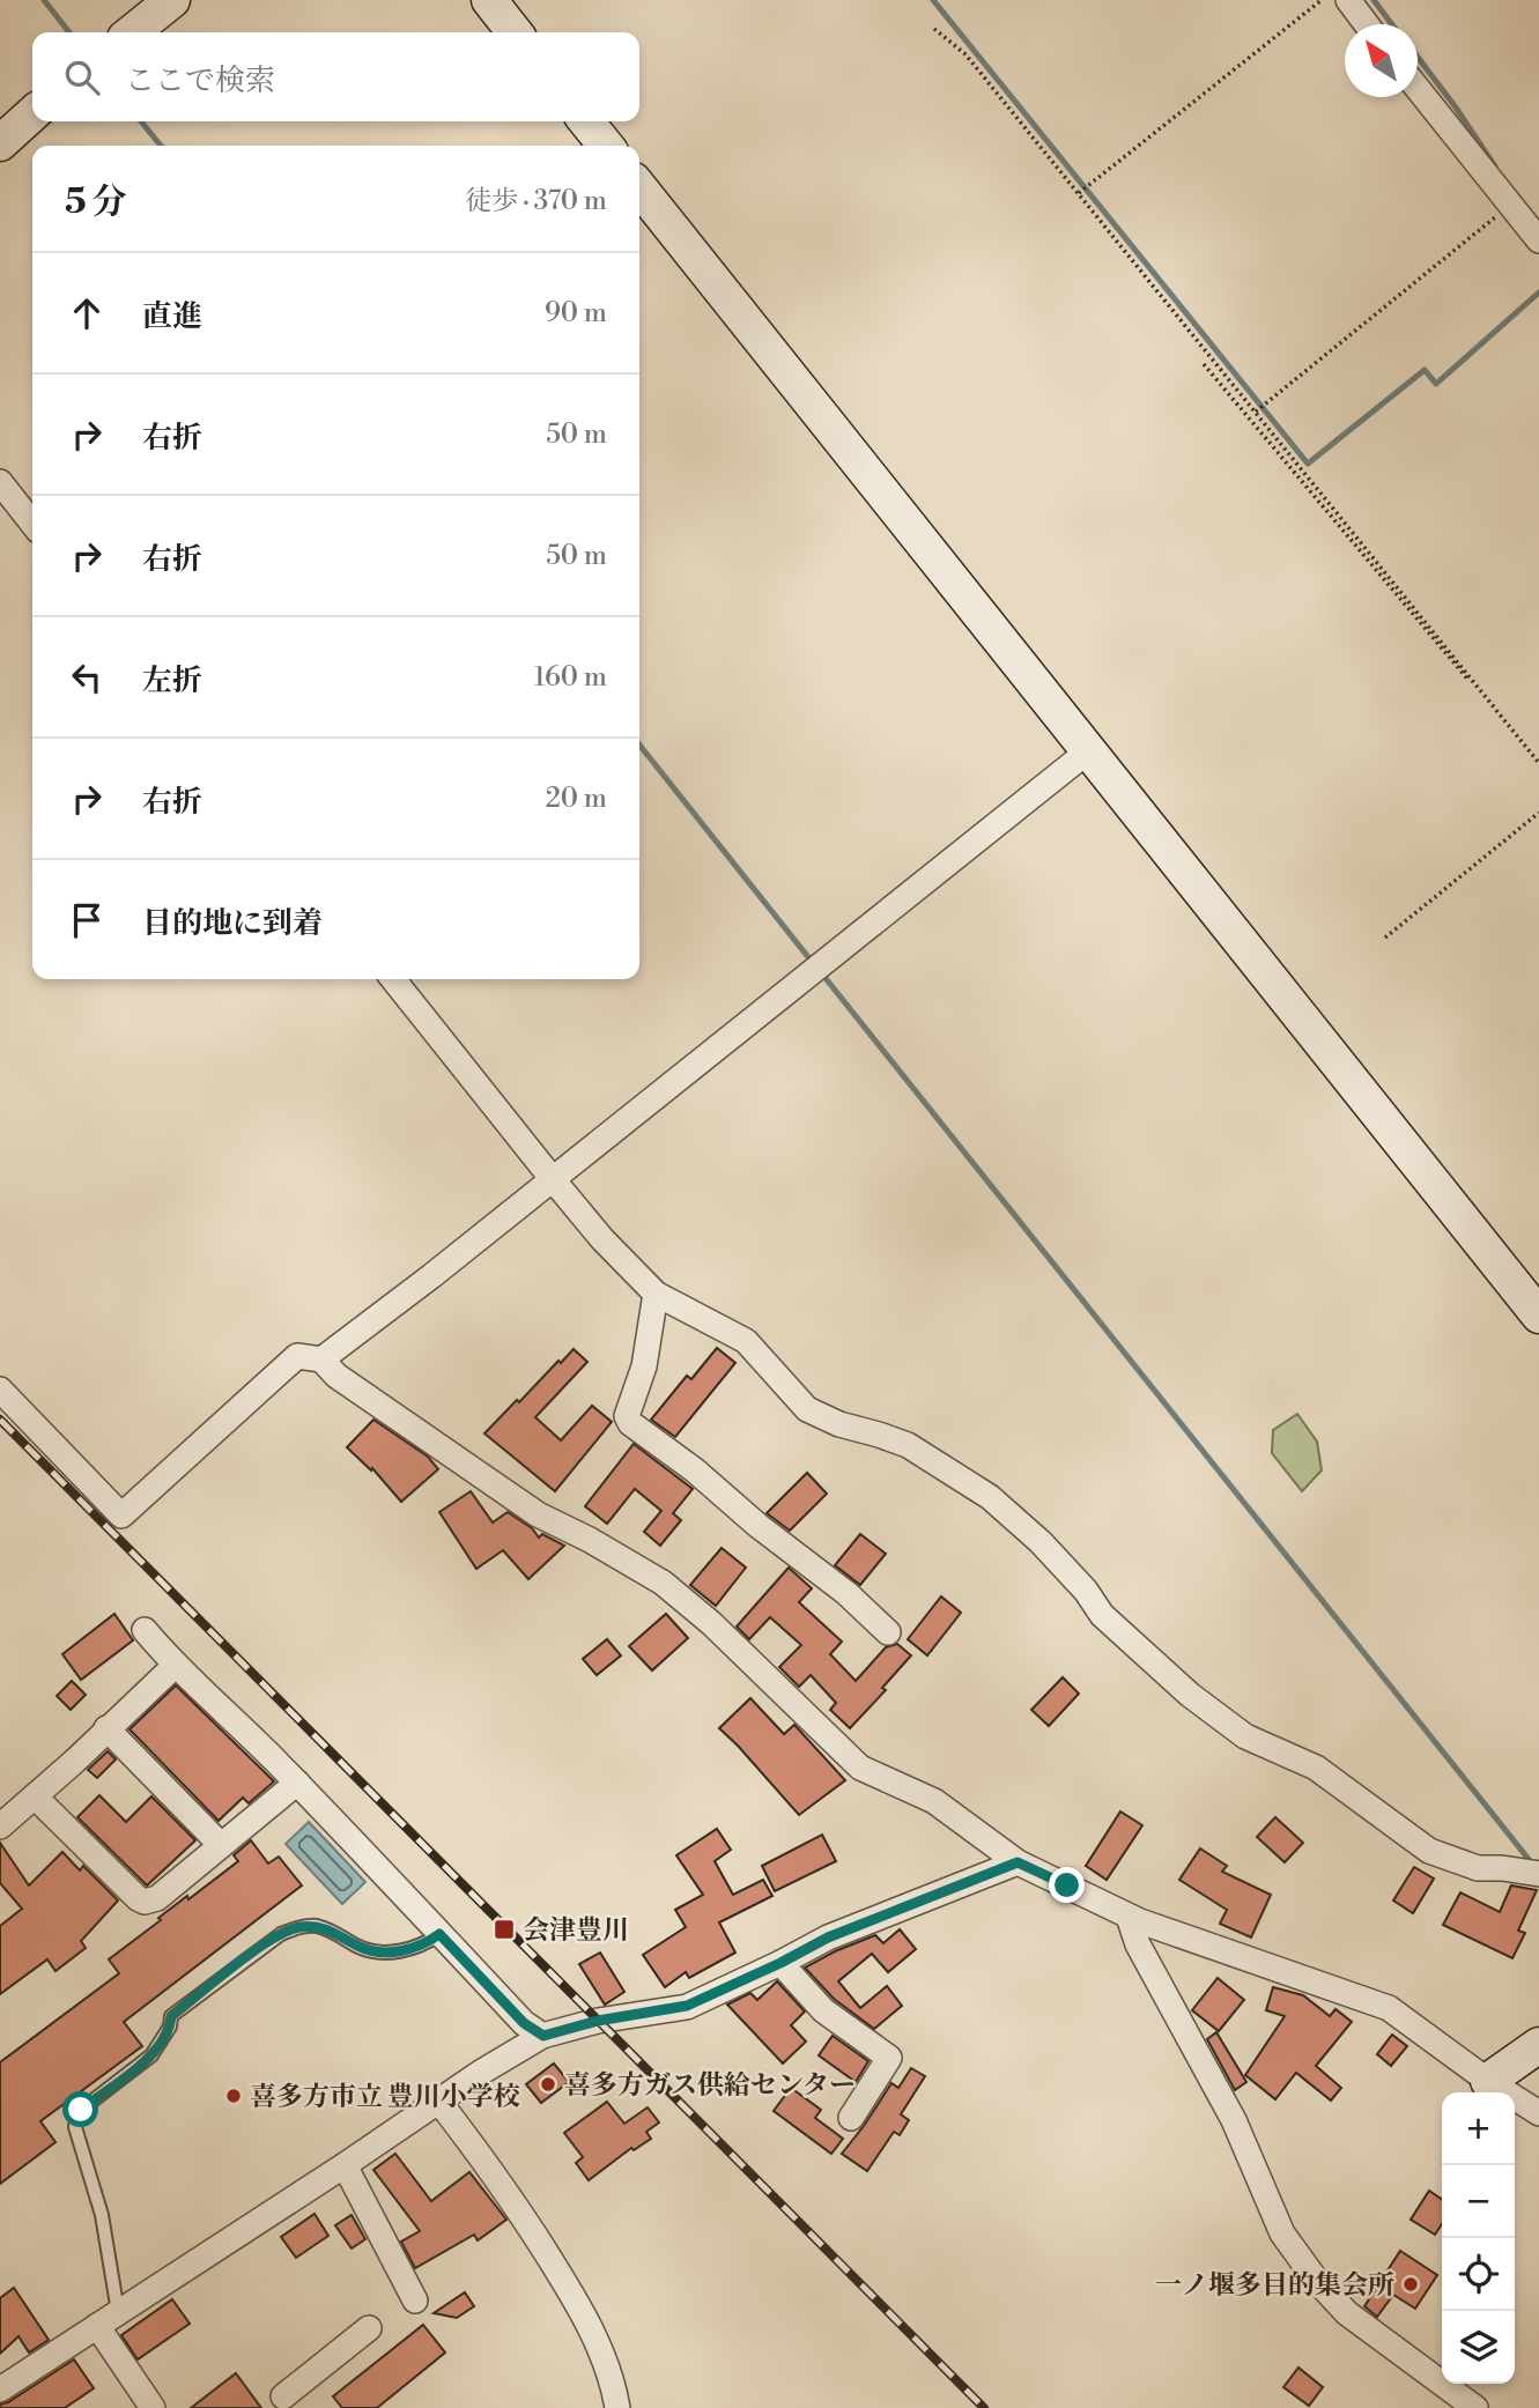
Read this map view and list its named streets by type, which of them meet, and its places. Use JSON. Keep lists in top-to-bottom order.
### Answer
{
  "places": {
    "transit": ["会津豊川"],
    "other": ["喜多方ガス供給センター", "喜多方市立 豊川小学校", "一ノ堰多目的集会所"]
  },
  "north": "top left",
  "page": {
    "search": "ここで検索",
    "heading": ["5 分", "徒歩 · 370 m"],
    "list": [
      ["直進", "90 m"],
      ["右折", "50 m"],
      ["右折", "50 m"],
      ["左折", "160 m"],
      ["右折", "20 m"],
      "目的地に到着"
    ],
    "map_buttons": ["+", "−"]
  }
}
